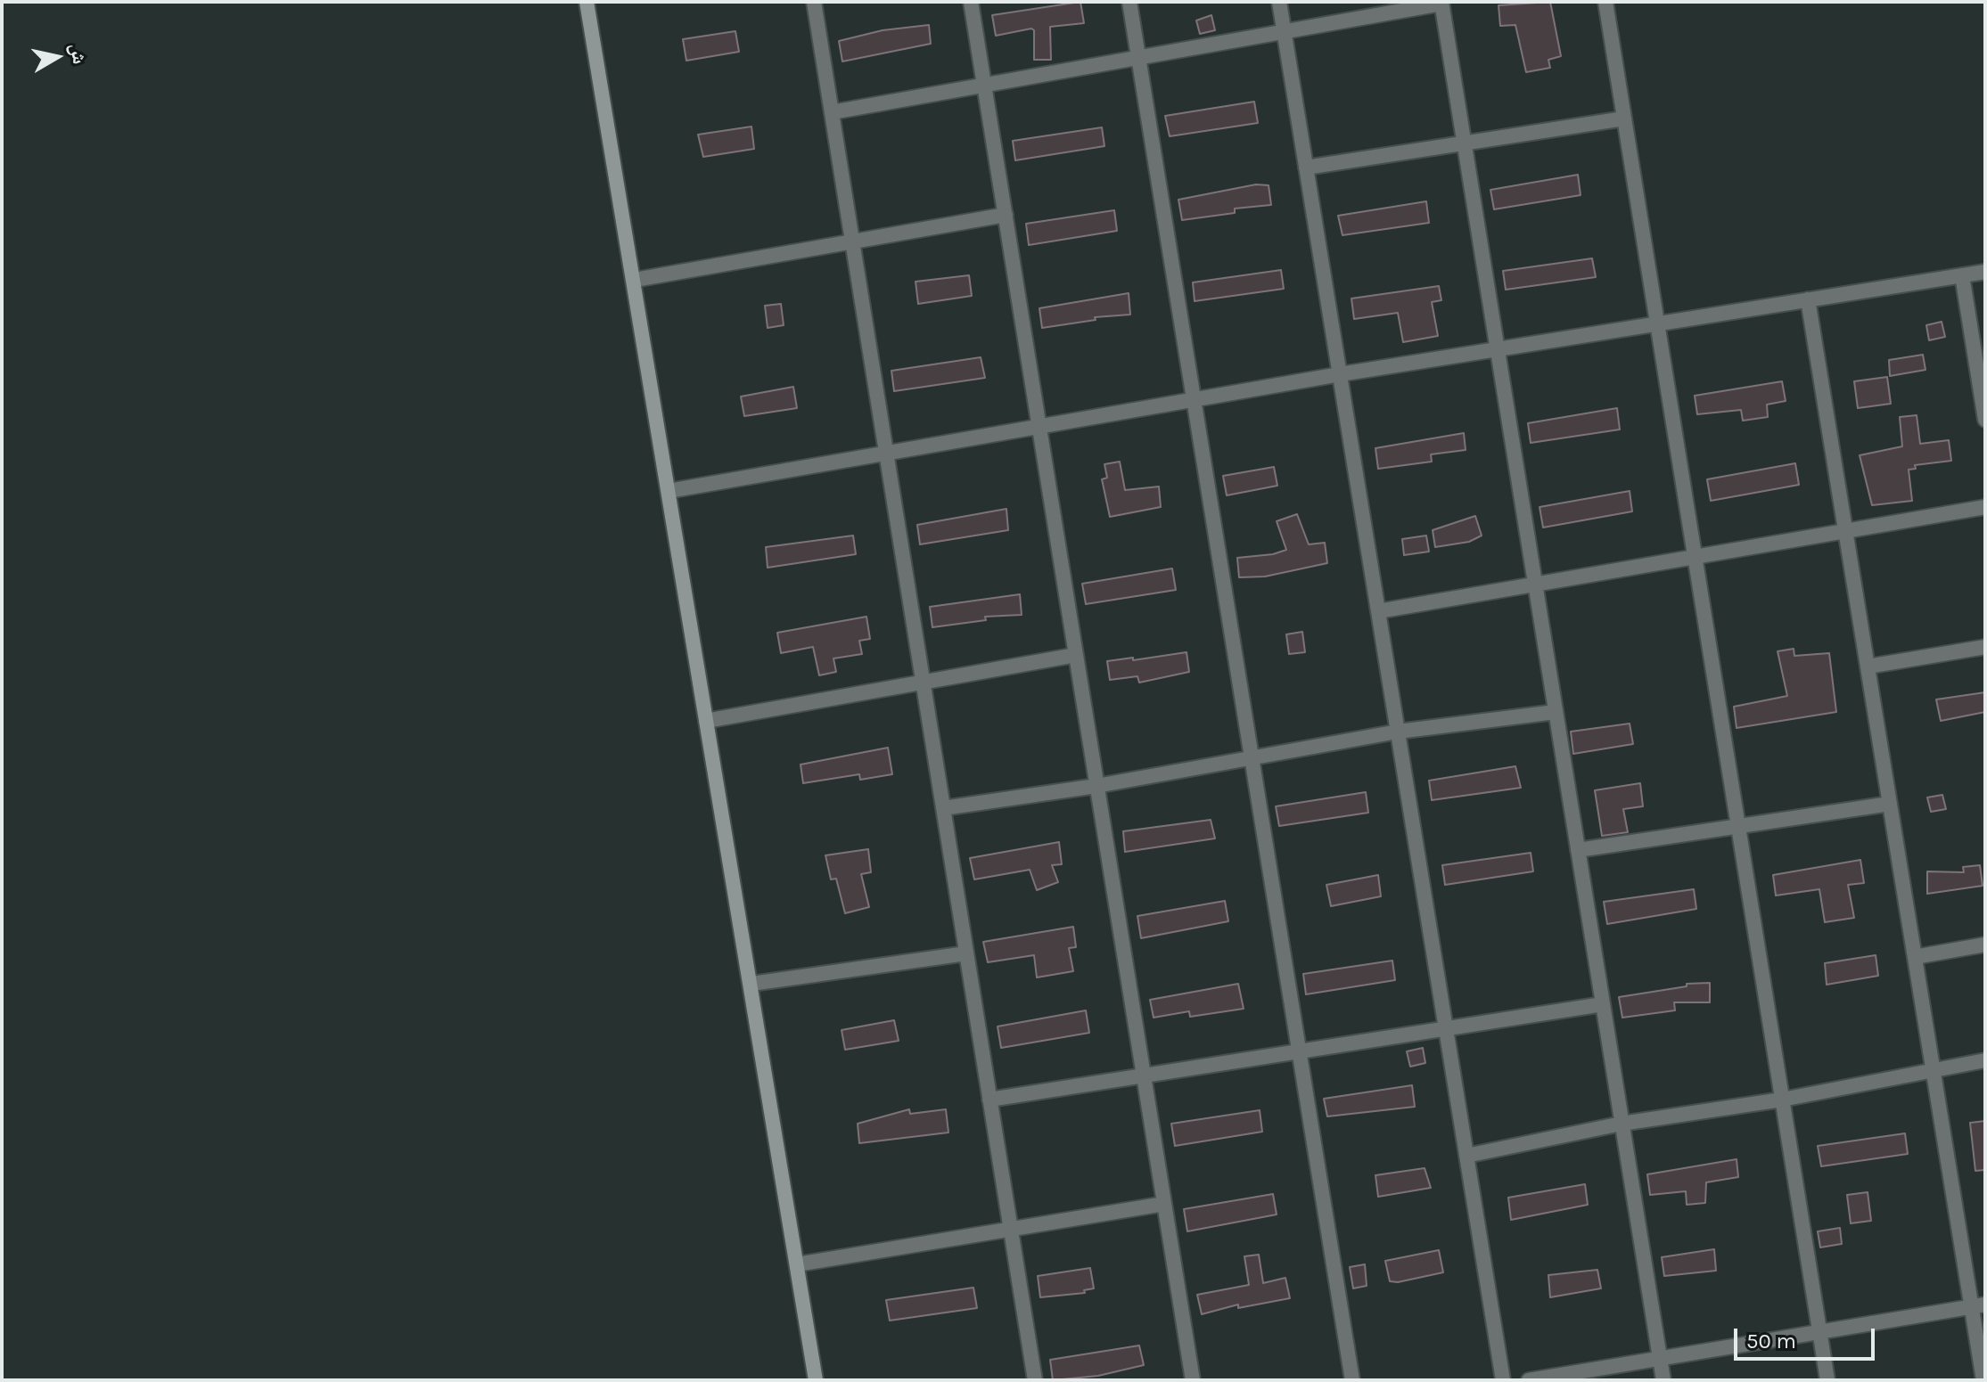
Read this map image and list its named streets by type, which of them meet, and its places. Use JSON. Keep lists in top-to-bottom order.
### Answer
{
  "scale_bar": "50 m",
  "north": "right"
}
